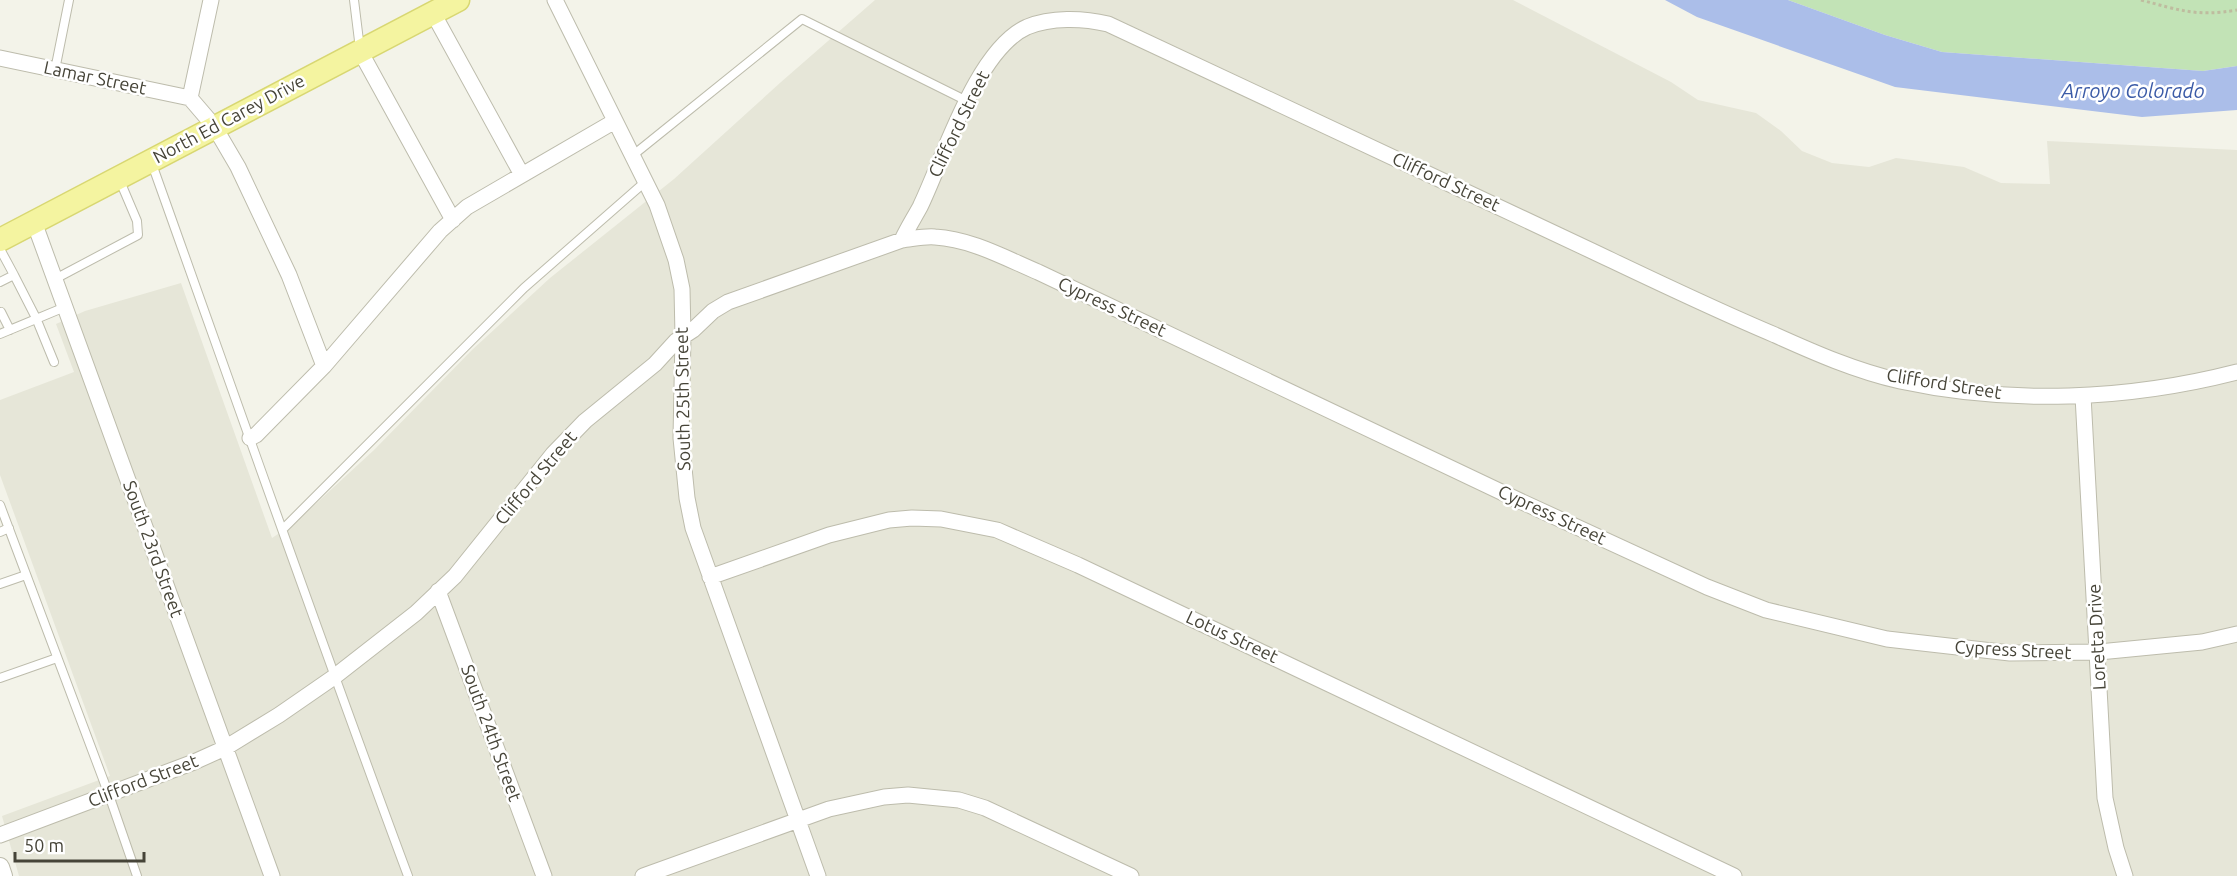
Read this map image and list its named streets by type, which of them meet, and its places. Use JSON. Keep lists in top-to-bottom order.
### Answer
{
  "streets": {
    "main road": ["North Ed Carey Drive"],
    "street": [
      "Lamar Street",
      "Clifford Street",
      "Cypress Street",
      "South 25th Street",
      "South 23rd Street",
      "Lotus Street",
      "Loretta Drive",
      "South 24th Street"
    ]
  },
  "crossings": [
    ["North Ed Carey Drive", "South 23rd Street"],
    ["Clifford Street", "Cypress Street"],
    ["Clifford Street", "South 25th Street"],
    ["Clifford Street", "South 23rd Street"],
    ["Clifford Street", "Loretta Drive"],
    ["Clifford Street", "South 24th Street"],
    ["Cypress Street", "Loretta Drive"],
    ["South 25th Street", "Lotus Street"]
  ],
  "water": ["Arroyo Colorado"],
  "scale_bar": "50 m"
}
